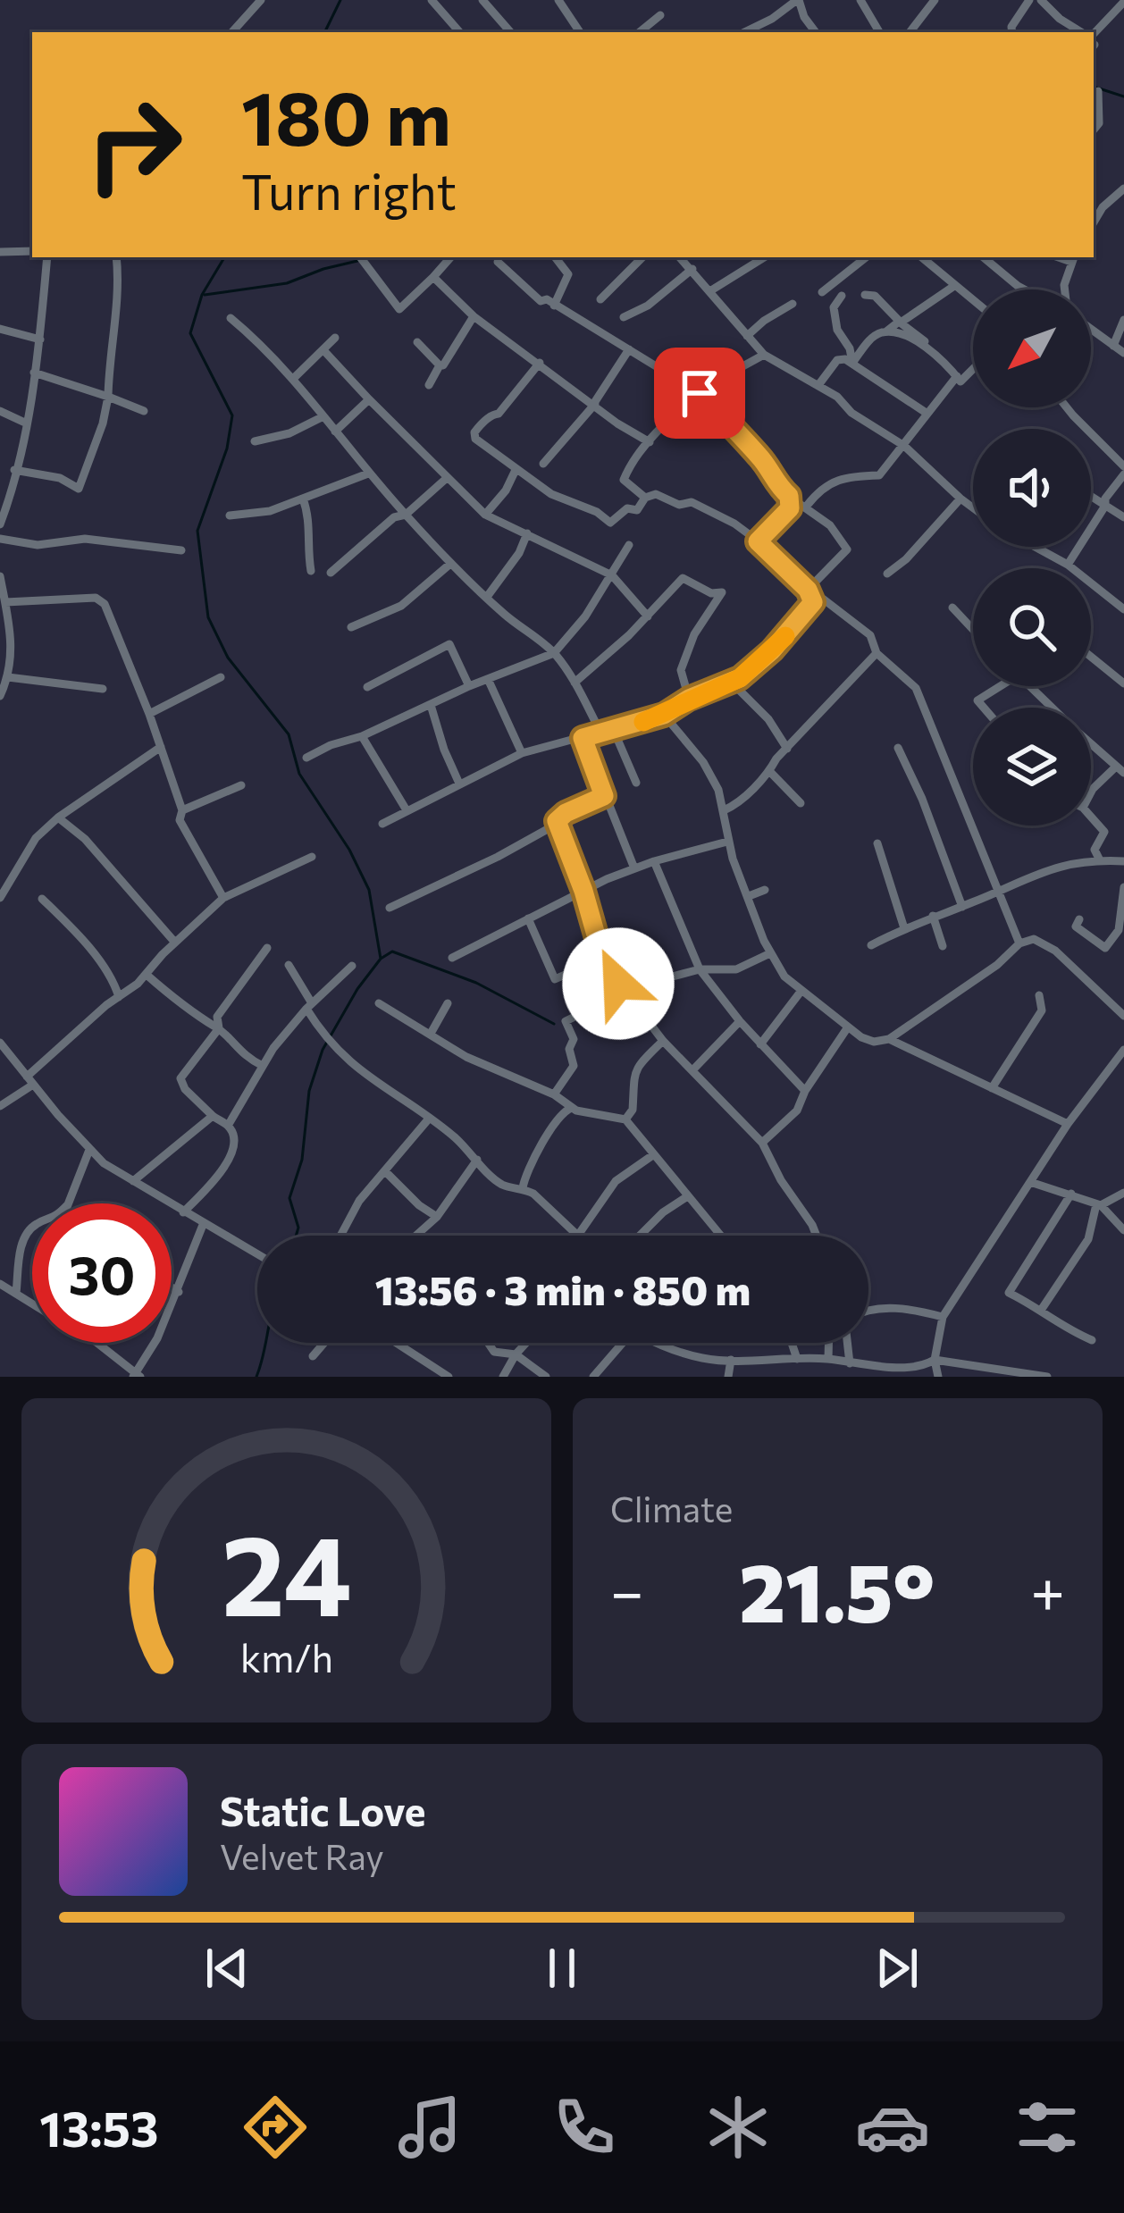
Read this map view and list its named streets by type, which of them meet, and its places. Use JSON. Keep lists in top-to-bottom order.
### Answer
{
  "north": "bottom left",
  "page": {
    "turn": ["180 m", "Turn right"],
    "limit": "30",
    "trip": "13:56 · 3 min · 850 m",
    "tile": "Climate",
    "heat": ["−", "21.5°", "+"],
    "song": ["Static Love", "Velvet Ray"],
    "tabs": "13:53",
    "gauge": ["24", "km/h"]
  }
}
